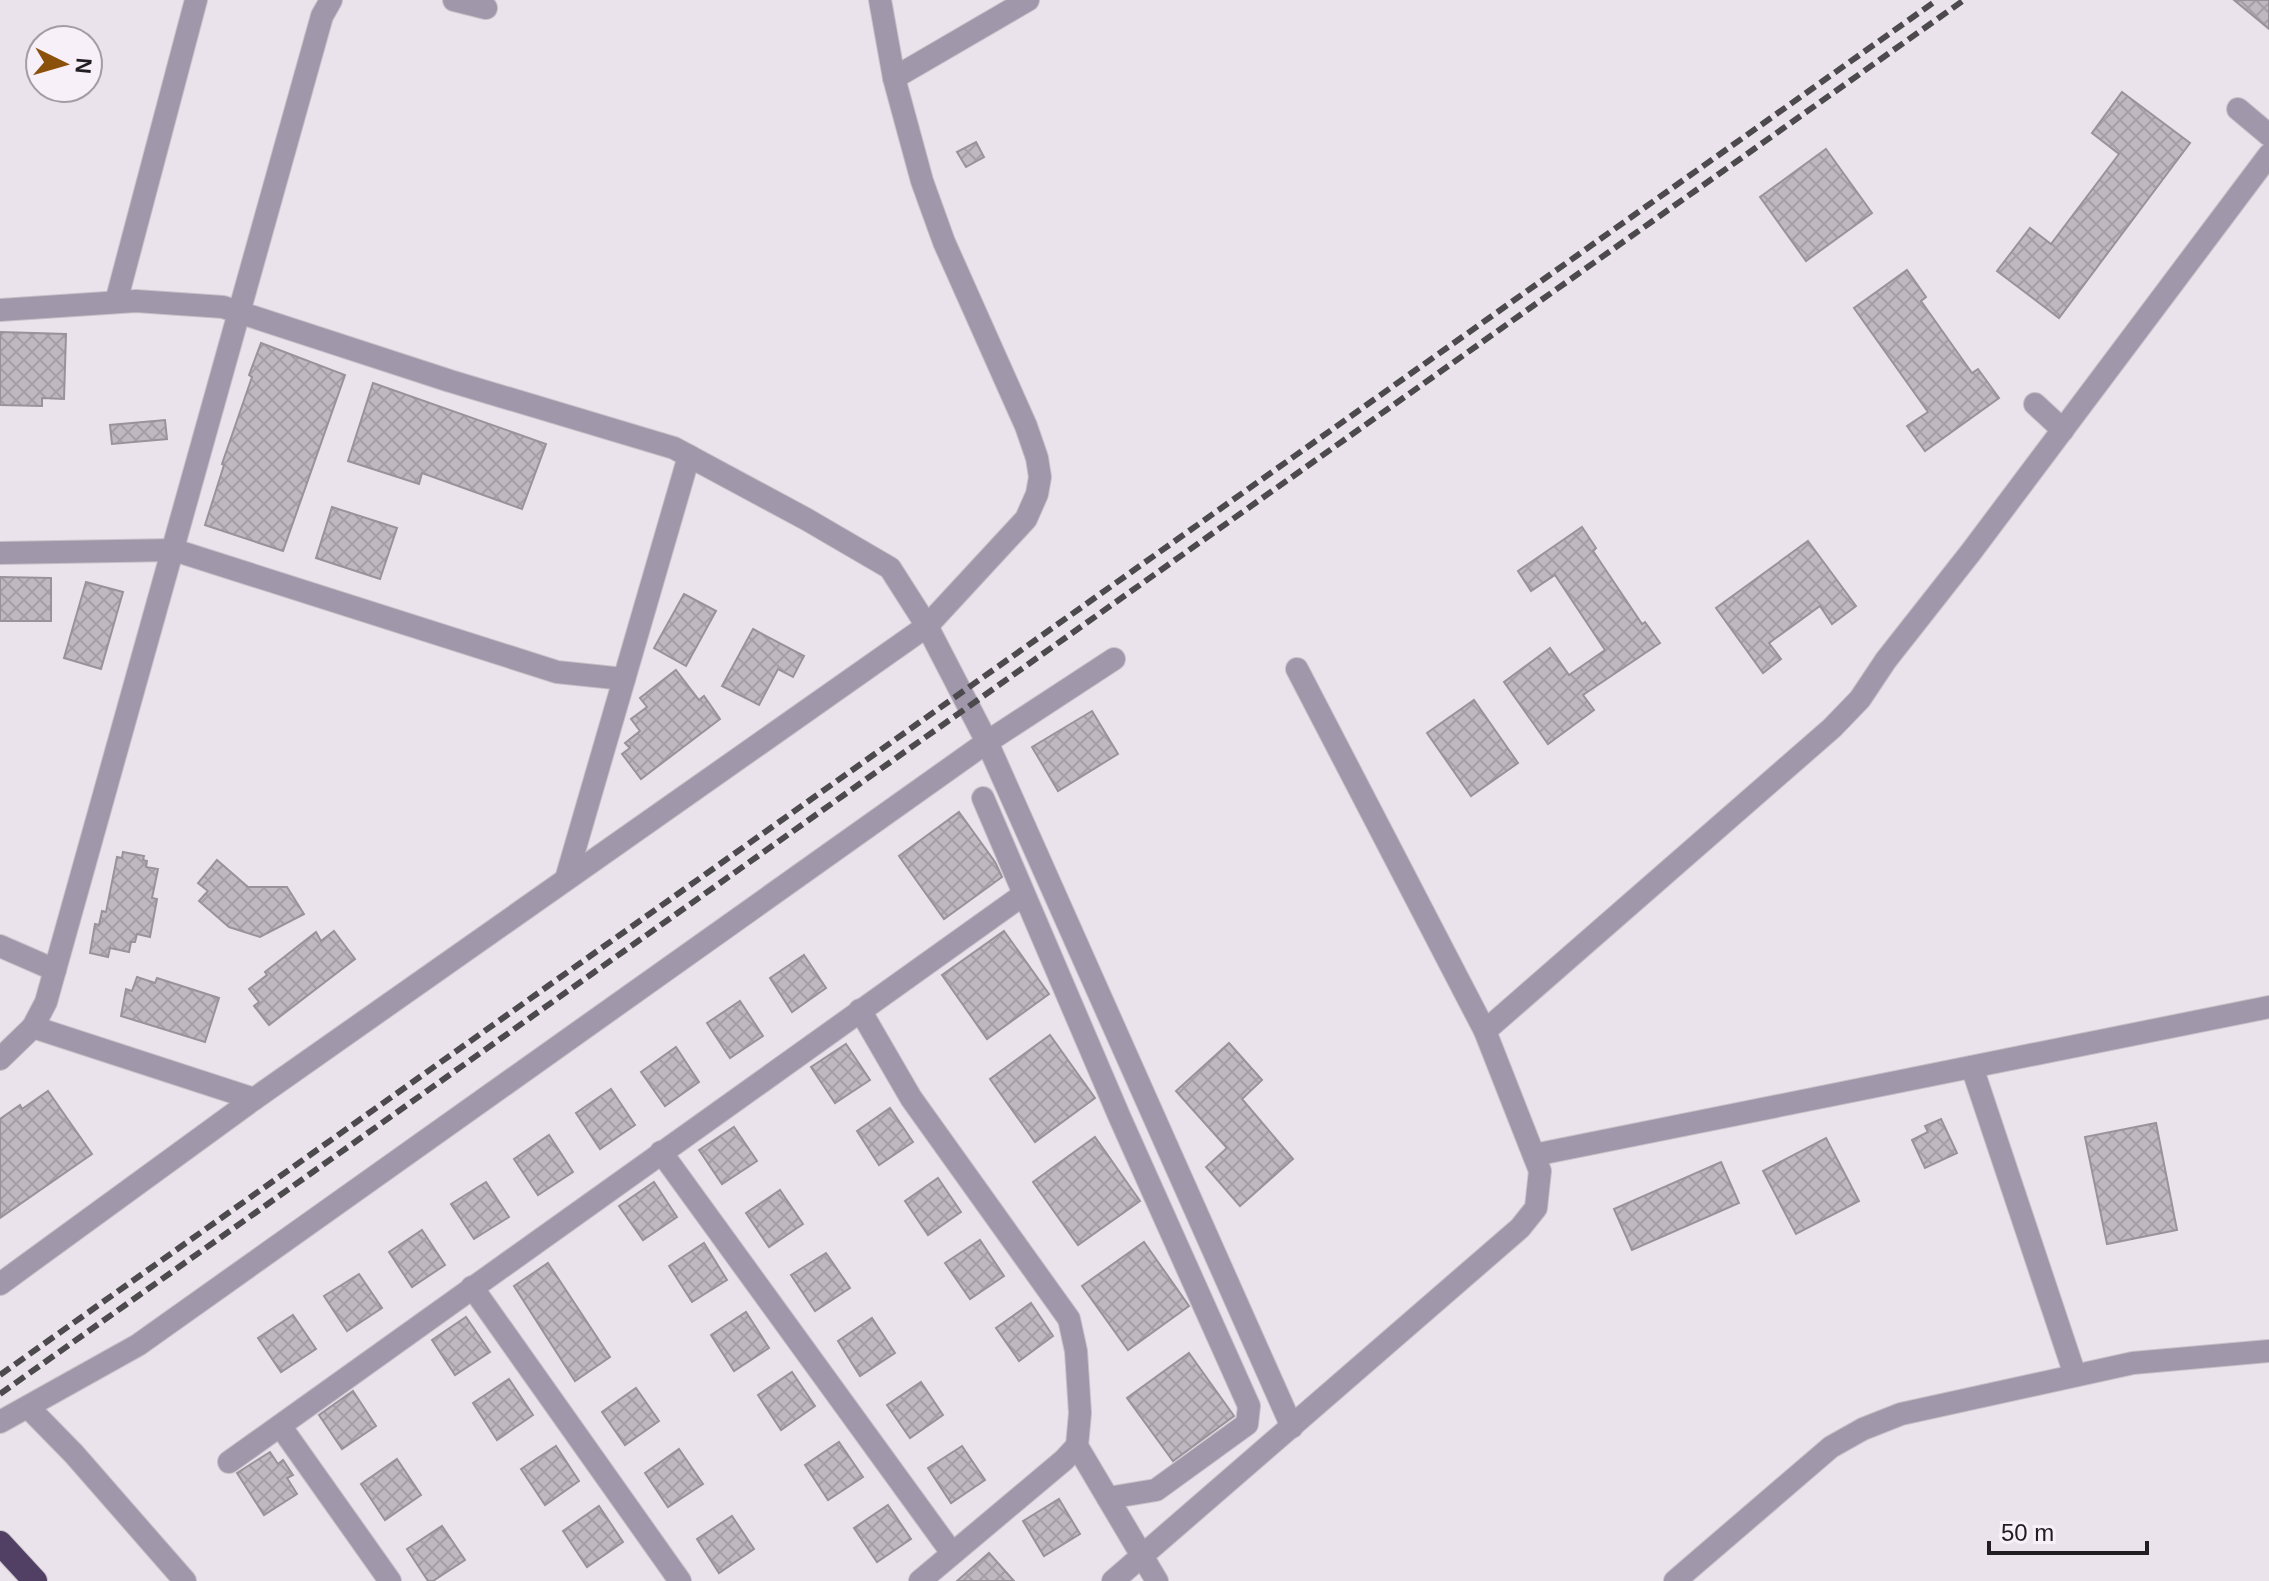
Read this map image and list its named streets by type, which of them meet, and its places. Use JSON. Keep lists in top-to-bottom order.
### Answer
{
  "scale_bar": "50 m",
  "north": "right"
}
